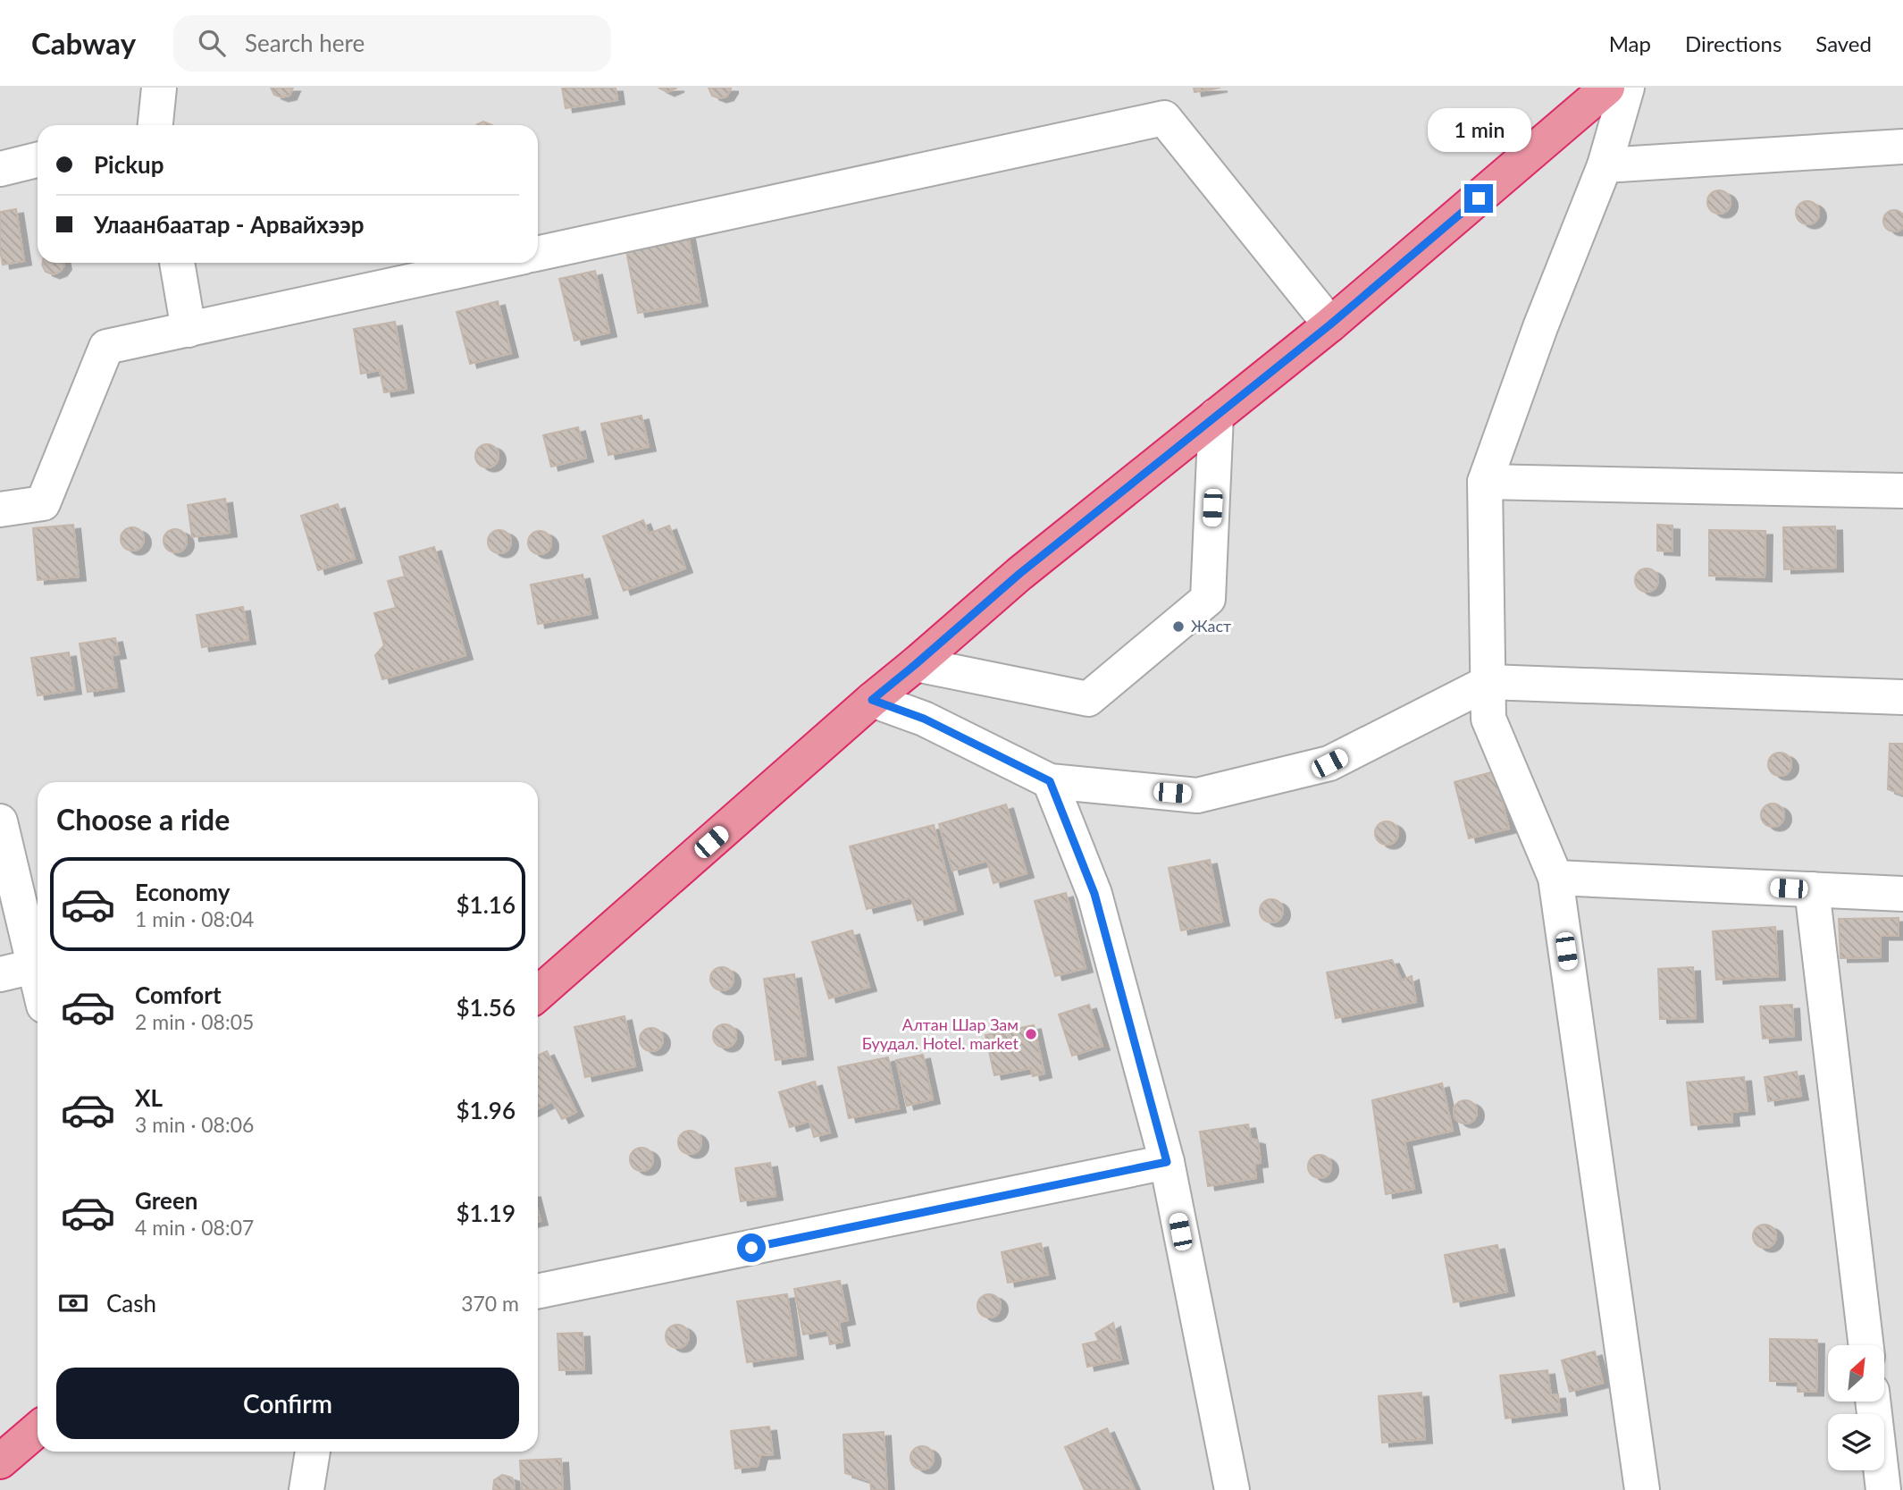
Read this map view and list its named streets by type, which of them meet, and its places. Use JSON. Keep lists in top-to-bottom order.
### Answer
{
  "places": ["Жаст", "Алтан Шар Зам Буудал. Hotel. market"],
  "north": "top right",
  "page": {
    "header": "Cabway",
    "search": "Search here",
    "nav": ["Map", "Directions", "Saved"],
    "bubble": "1 min",
    "banner": ["Pickup", "Улаанбаатар - Арвайхээр"],
    "heading": "Choose a ride",
    "list": [
      {
        "name": "Economy",
        "note": "1 min · 08:04",
        "value": "$1.16"
      },
      {
        "name": "Comfort",
        "note": "2 min · 08:05",
        "value": "$1.56"
      },
      {
        "name": "XL",
        "note": "3 min · 08:06",
        "value": "$1.96"
      },
      {
        "name": "Green",
        "note": "4 min · 08:07",
        "value": "$1.19"
      }
    ],
    "pay": ["Cash", "370 m"],
    "buttons": "Confirm"
  }
}
